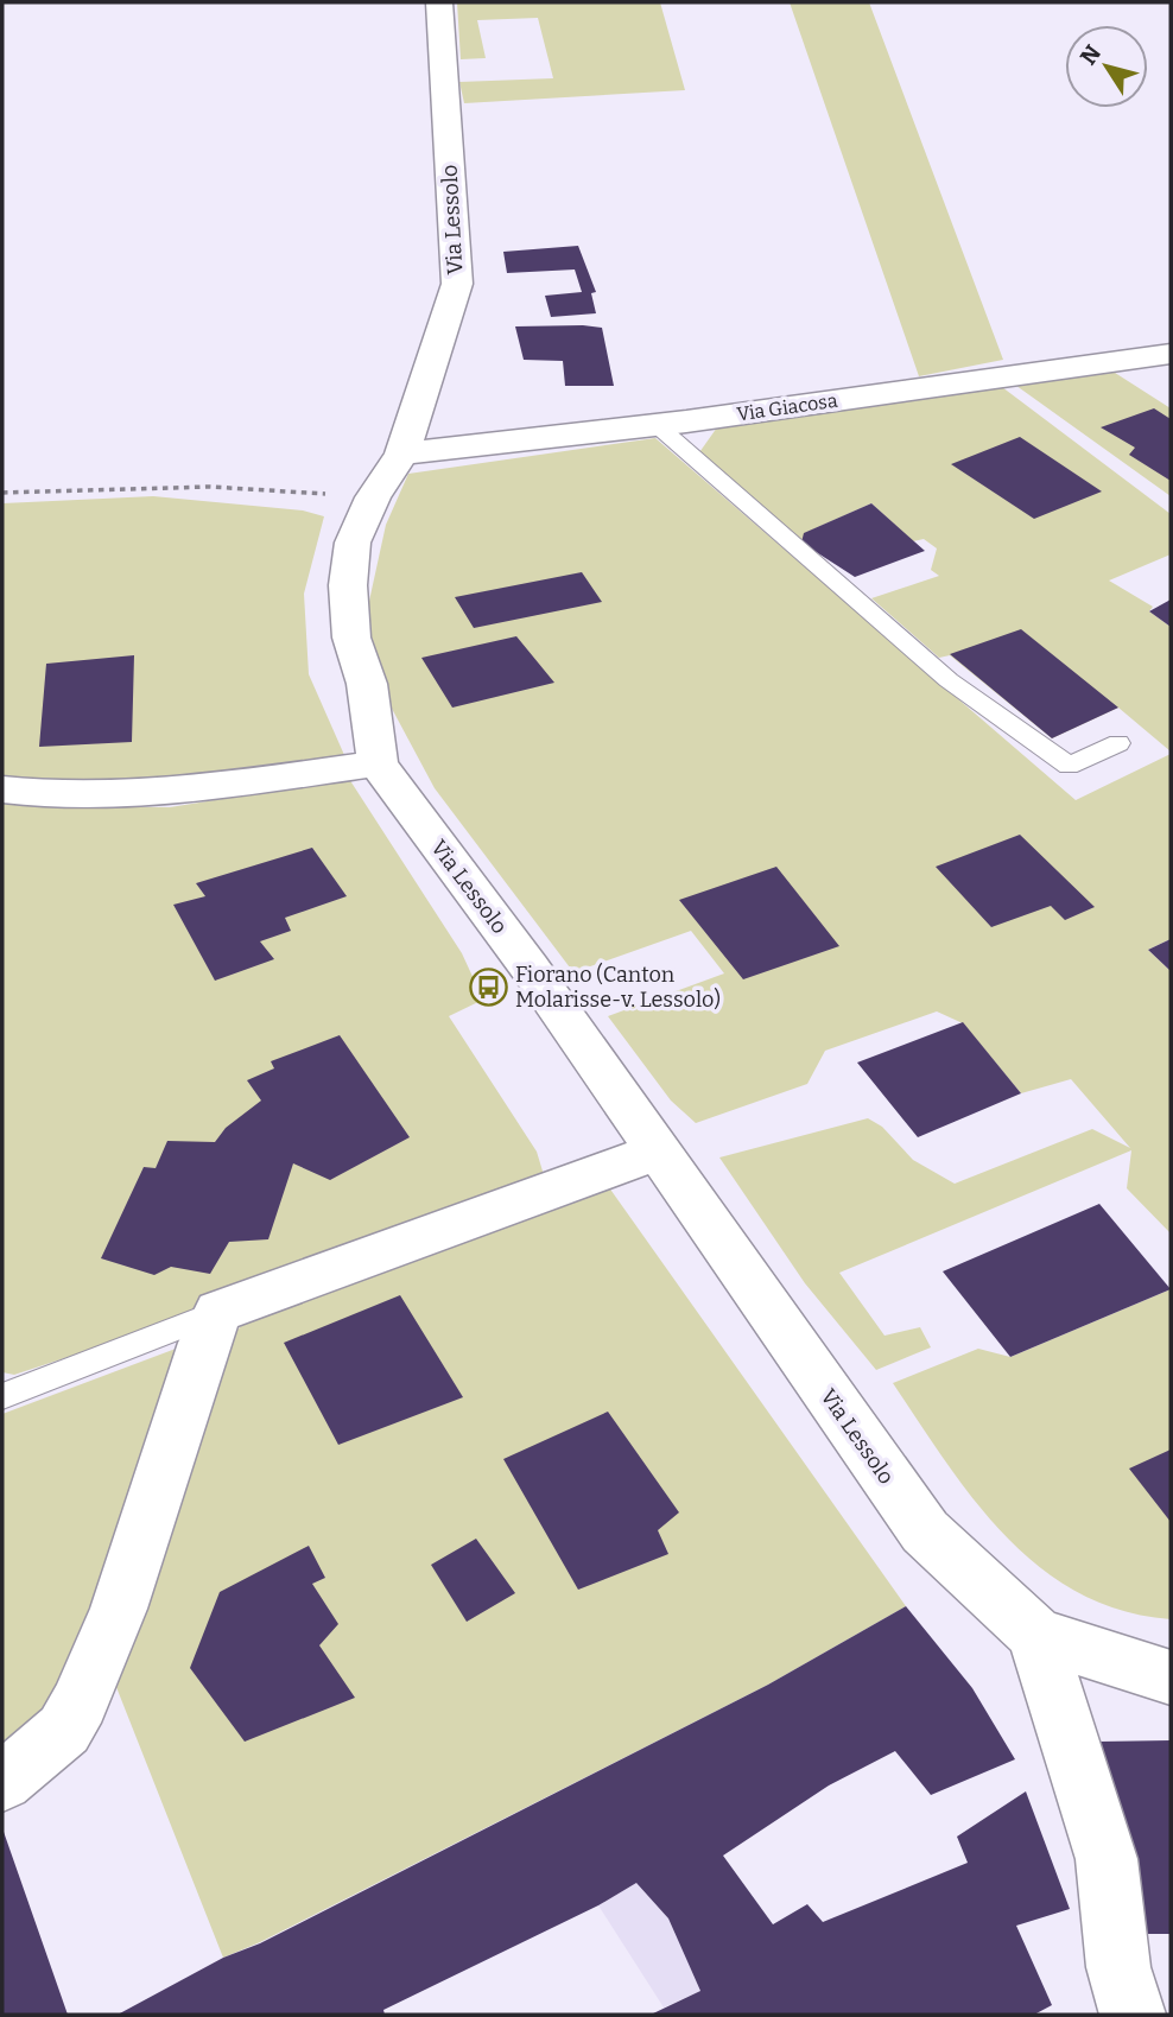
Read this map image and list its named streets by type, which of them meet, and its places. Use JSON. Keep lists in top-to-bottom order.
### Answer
{
  "streets": {
    "street": ["Via Lessolo", "Via Giacosa"]
  },
  "crossings": [
    ["Via Lessolo", "Via Giacosa"]
  ],
  "places": {
    "bus stop": ["Fiorano (Canton Molarisse-v. Lessolo)"]
  },
  "north": "top left"
}
